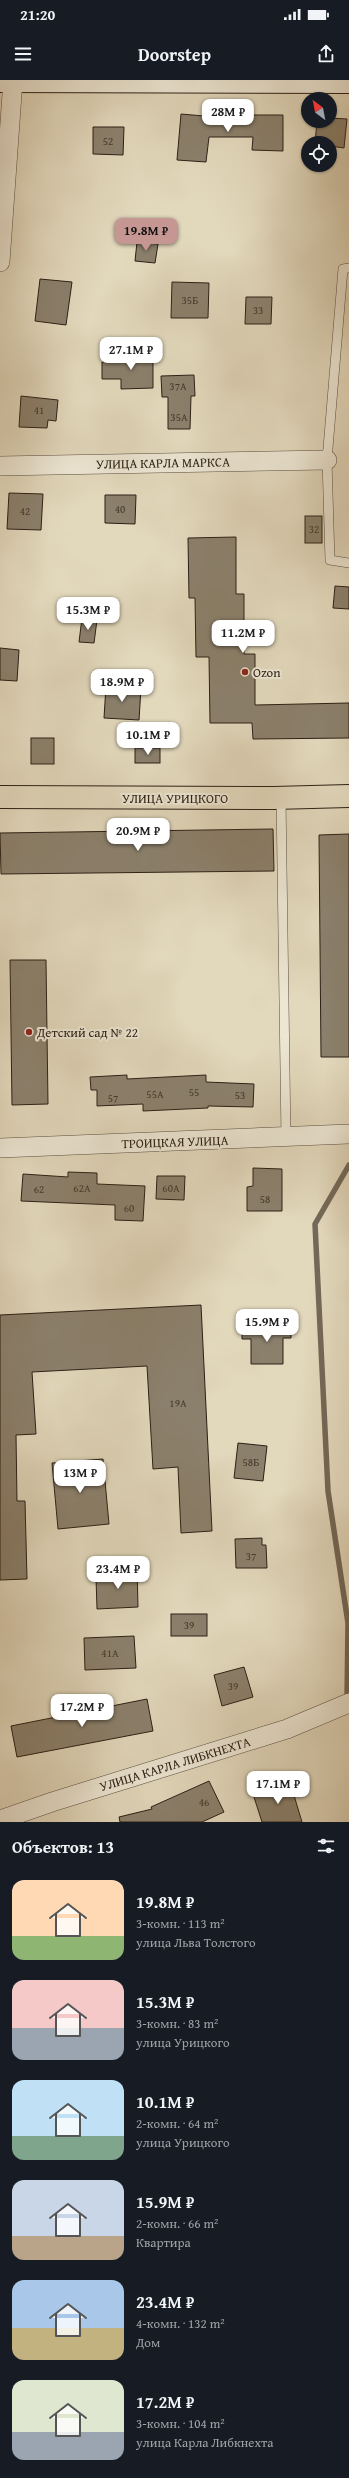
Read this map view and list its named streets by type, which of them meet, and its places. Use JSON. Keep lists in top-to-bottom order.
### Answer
{
  "streets": {
    "main road": ["УЛИЦА УРИЦКОГО"],
    "street": ["УЛИЦА КАРЛА МАРКСА", "ТРОИЦКАЯ УЛИЦА", "УЛИЦА КАРЛА ЛИБКНЕХТА"]
  },
  "places": ["Ozon", "Детский сад № 22"],
  "house_numbers": [
    "52",
    "35Б",
    "33",
    "37А",
    "41",
    "35А",
    "40",
    "42",
    "32",
    "55",
    "55А",
    "53",
    "57",
    "62А",
    "60А",
    "62",
    "58",
    "60",
    "19А",
    "58Б",
    "37",
    "39",
    "41А",
    "39",
    "46"
  ],
  "north": "top left",
  "page": {
    "status": "21:20",
    "header": "Doorstep",
    "price": [
      "28M ₽",
      "19.8M ₽",
      "27.1M ₽",
      "15.3M ₽",
      "11.2M ₽",
      "18.9M ₽",
      "10.1M ₽",
      "20.9M ₽",
      "15.9M ₽",
      "13M ₽",
      "23.4M ₽",
      "17.2M ₽",
      "17.1M ₽"
    ],
    "heading": "Объектов: 13",
    "list": [
      {
        "name": "19.8M ₽",
        "note": "3-комн. · 113 m² · улица Льва Толстого"
      },
      {
        "name": "15.3M ₽",
        "note": "3-комн. · 83 m² · улица Урицкого"
      },
      {
        "name": "10.1M ₽",
        "note": "2-комн. · 64 m² · улица Урицкого"
      },
      {
        "name": "15.9M ₽",
        "note": "2-комн. · 66 m² · Квартира"
      },
      {
        "name": "23.4M ₽",
        "note": "4-комн. · 132 m² · Дом"
      },
      {
        "name": "17.2M ₽",
        "note": "3-комн. · 104 m² · улица Карла Либкнехта"
      }
    ]
  }
}
